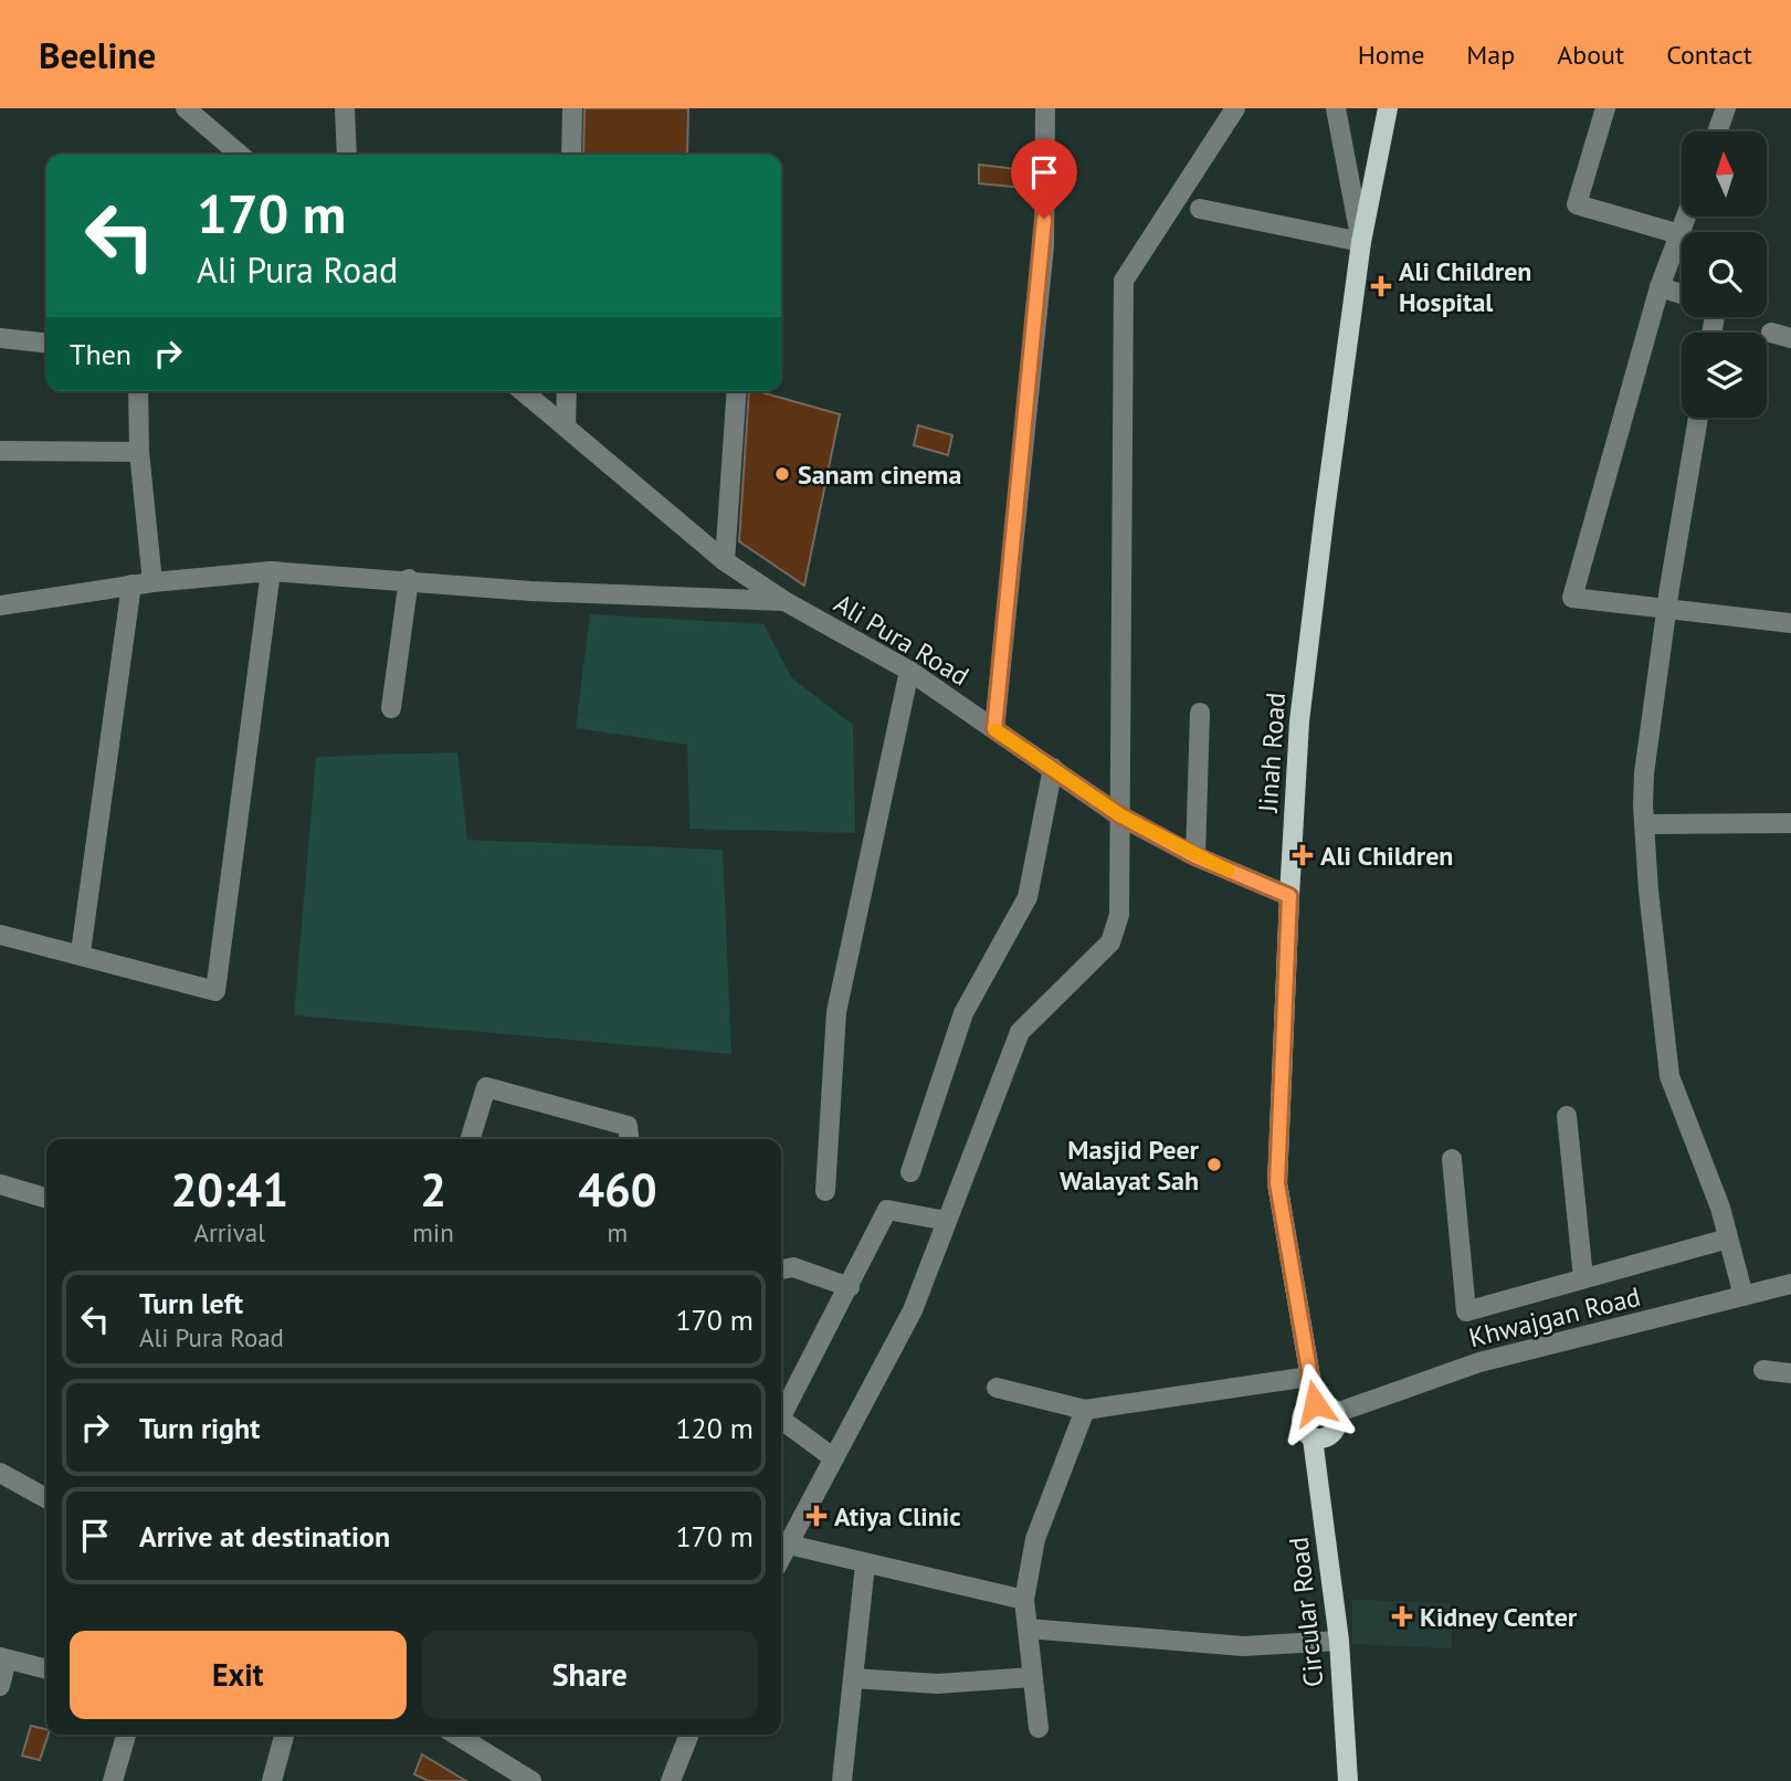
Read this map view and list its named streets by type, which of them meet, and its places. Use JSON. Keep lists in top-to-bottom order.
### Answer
{
  "streets": {
    "main road": ["Jinah Road", "Circular Road"],
    "street": ["Ali Pura Road", "Khwajgan Road"]
  },
  "crossings": [
    ["Ali Pura Road", "Jinah Road"],
    ["Jinah Road", "Khwajgan Road"],
    ["Jinah Road", "Circular Road"],
    ["Khwajgan Road", "Circular Road"]
  ],
  "places": {
    "health": [
      "Ali Children Hospital",
      "Ali Children",
      "Atiya Clinic",
      "Kidney Center"
    ],
    "other": ["Sanam cinema", "Masjid Peer Walayat Sah"]
  },
  "north": "top",
  "page": {
    "header": "Beeline",
    "nav": [
      "Home",
      "Map",
      "About",
      "Contact"
    ],
    "turn": ["170 m", "Ali Pura Road"],
    "then": "Then",
    "eta": [
      "20:41",
      "Arrival",
      "2",
      "min",
      "460",
      "m"
    ],
    "list": [
      {
        "name": "Turn left",
        "note": "Ali Pura Road",
        "value": "170 m"
      },
      {
        "name": "Turn right",
        "value": "120 m"
      },
      {
        "name": "Arrive at destination",
        "value": "170 m"
      }
    ],
    "buttons": ["Exit", "Share"]
  }
}
